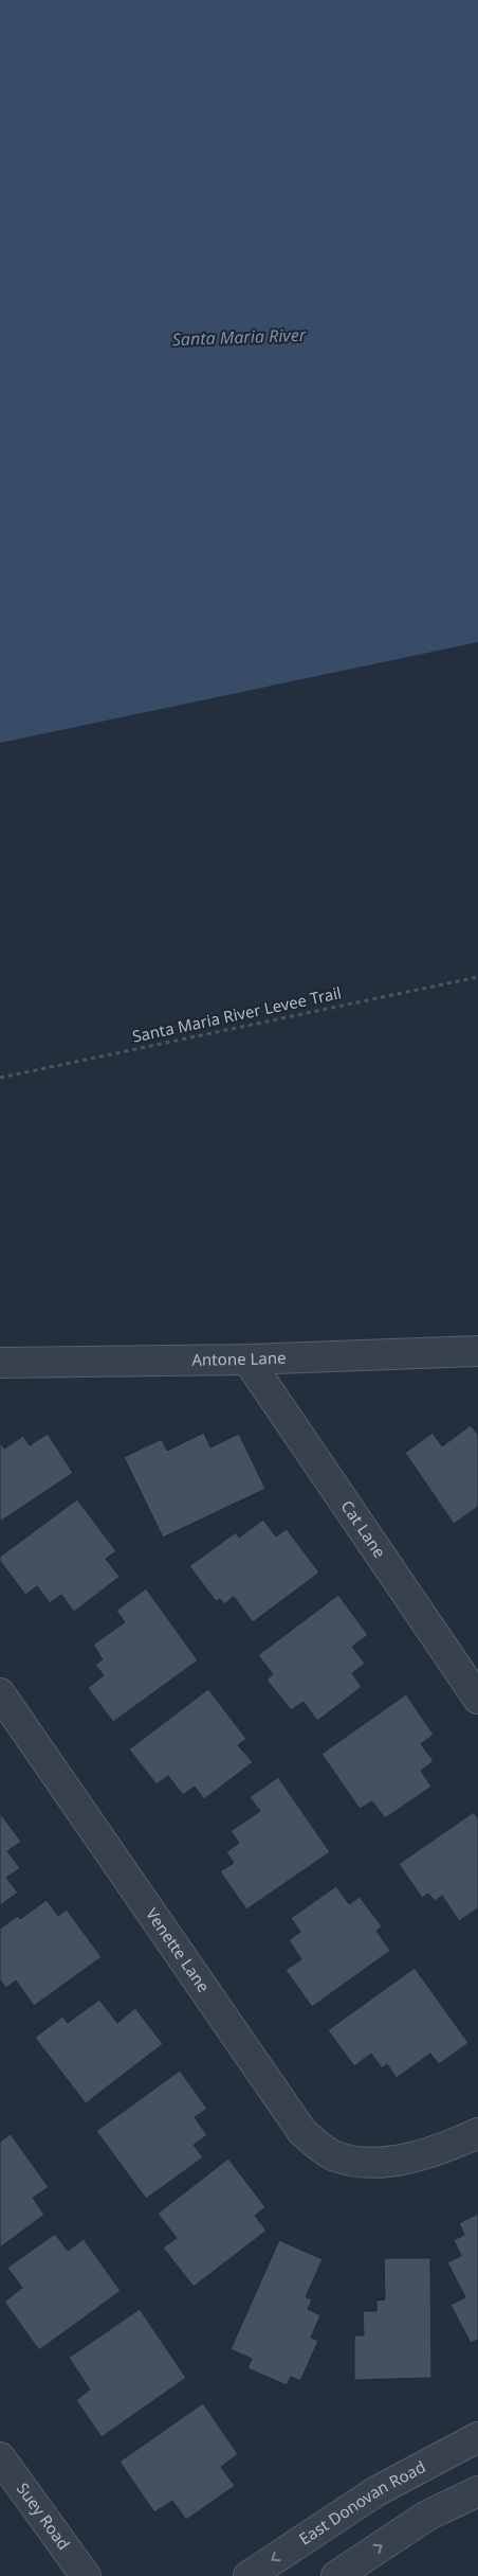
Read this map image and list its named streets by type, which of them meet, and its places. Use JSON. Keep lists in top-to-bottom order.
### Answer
{
  "streets": {
    "street": [
      "Antone Lane",
      "Cat Lane",
      "Venette Lane",
      "East Donovan Road",
      "Suey Road"
    ],
    "path": ["Santa Maria River Levee Trail"]
  },
  "crossings": [
    ["Antone Lane", "Cat Lane"]
  ],
  "water": ["Santa Maria River"]
}
